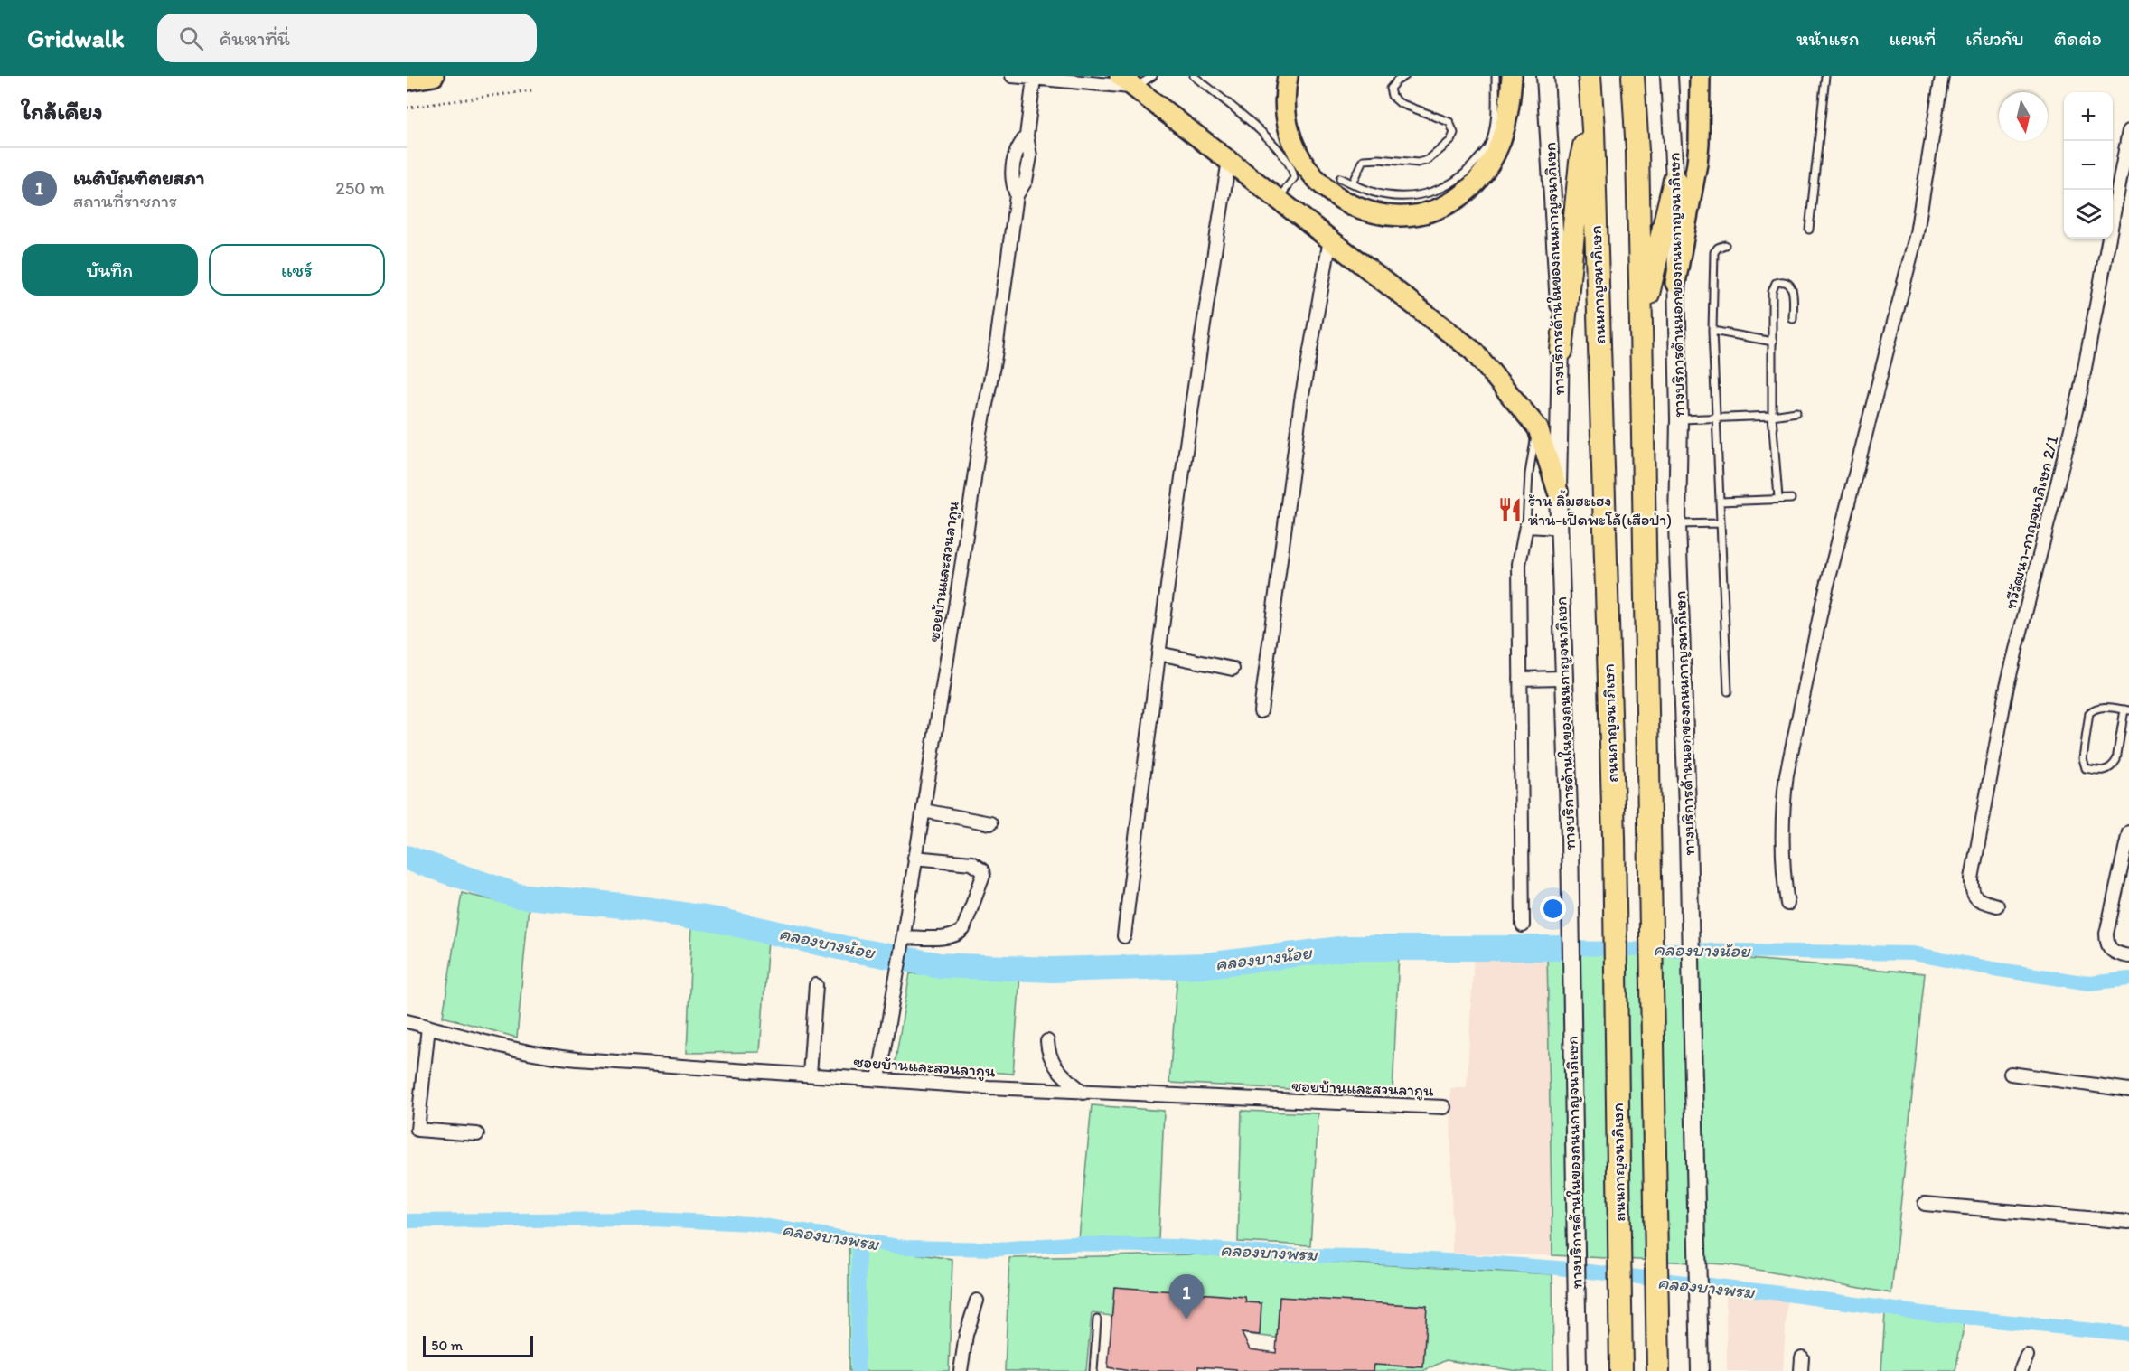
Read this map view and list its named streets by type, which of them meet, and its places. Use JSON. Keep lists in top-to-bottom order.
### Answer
{
  "streets": {
    "highway": ["ถนนกาญจนาภิเษก"],
    "main road": ["ทางบริการด้านในของถนนกาญจนาภิเษก", "ทางบริการด้านนอกของถนนกาญจนาภิเษก"],
    "street": ["ทวีวัฒนา-กาญจนาภิเษก 2/1", "ซอยบ้านและสวนลากูน"]
  },
  "water": ["คลองบางน้อย", "คลองบางพรม"],
  "places": {
    "restaurant": ["ร้าน ลิ้มฮะเฮง ห่าน-เป็ดพะโล้(เสือป่า)"]
  },
  "scale_bar": "50 m",
  "north": "bottom",
  "page": {
    "header": "Gridwalk",
    "search": "ค้นหาที่นี่",
    "nav": [
      "หน้าแรก",
      "แผนที่",
      "เกี่ยวกับ",
      "ติดต่อ"
    ],
    "heading": "ใกล้เคียง",
    "map_buttons": ["+", "−"],
    "list": [
      {
        "mark": "1",
        "name": "เนติบัณฑิตยสภา",
        "note": "สถานที่ราชการ",
        "value": "250 m"
      }
    ],
    "buttons": ["บันทึก", "แชร์"],
    "pins": "1",
    "scale": "50 m"
  }
}
